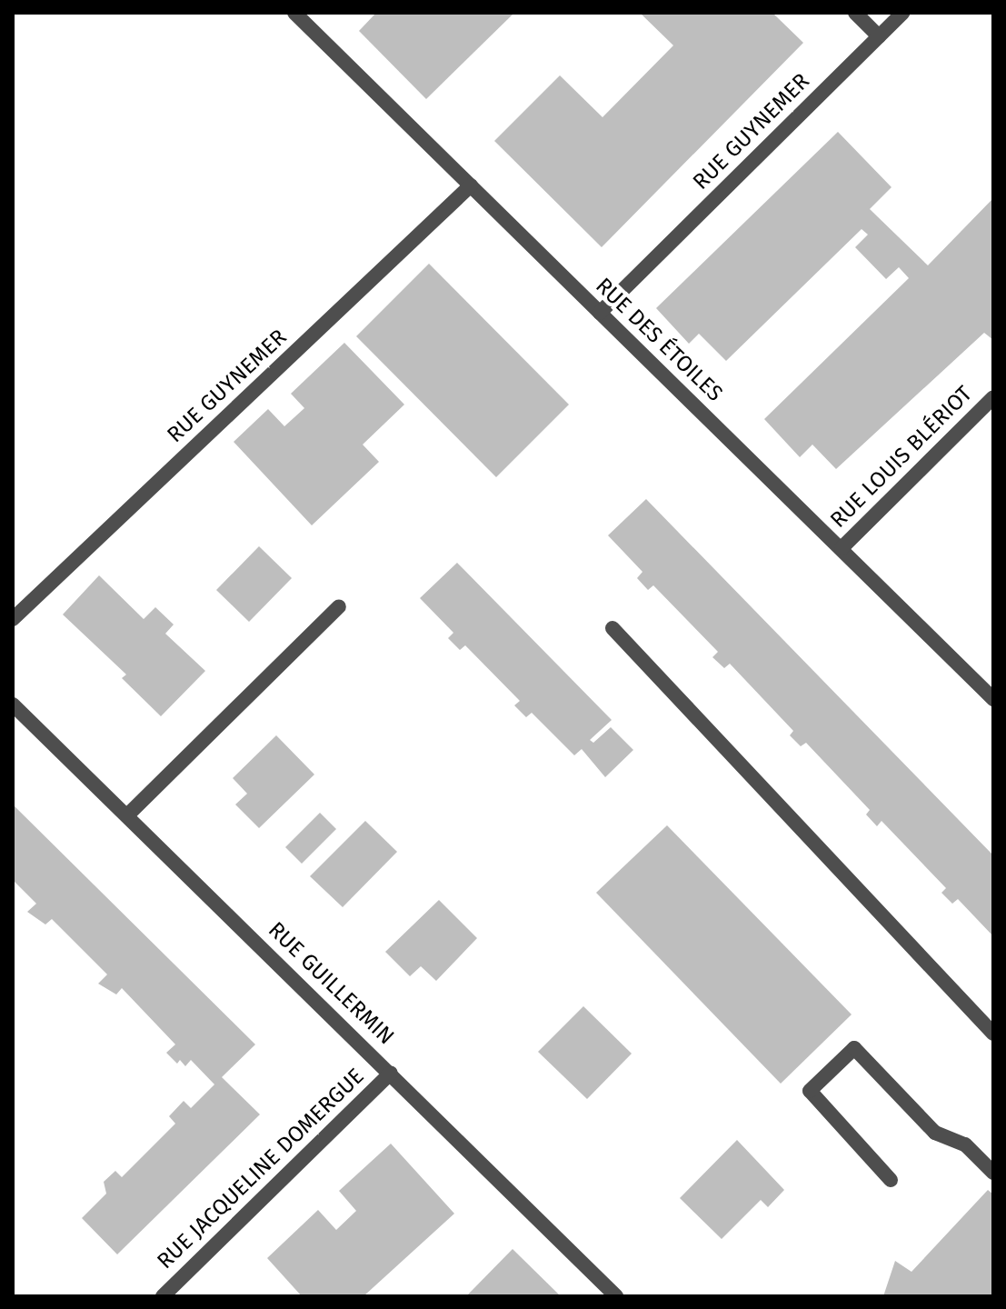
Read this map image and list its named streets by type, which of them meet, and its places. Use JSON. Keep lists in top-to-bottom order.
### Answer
{
  "streets": {
    "street": [
      "RUE GUYNEMER",
      "RUE DES ÉTOILES",
      "RUE LOUIS BLÉRIOT",
      "RUE GUILLERMIN",
      "RUE JACQUELINE DOMERGUE"
    ]
  },
  "crossings": [
    ["RUE GUYNEMER", "RUE DES ÉTOILES"],
    ["RUE DES ÉTOILES", "RUE LOUIS BLÉRIOT"],
    ["RUE GUILLERMIN", "RUE JACQUELINE DOMERGUE"]
  ]
}
